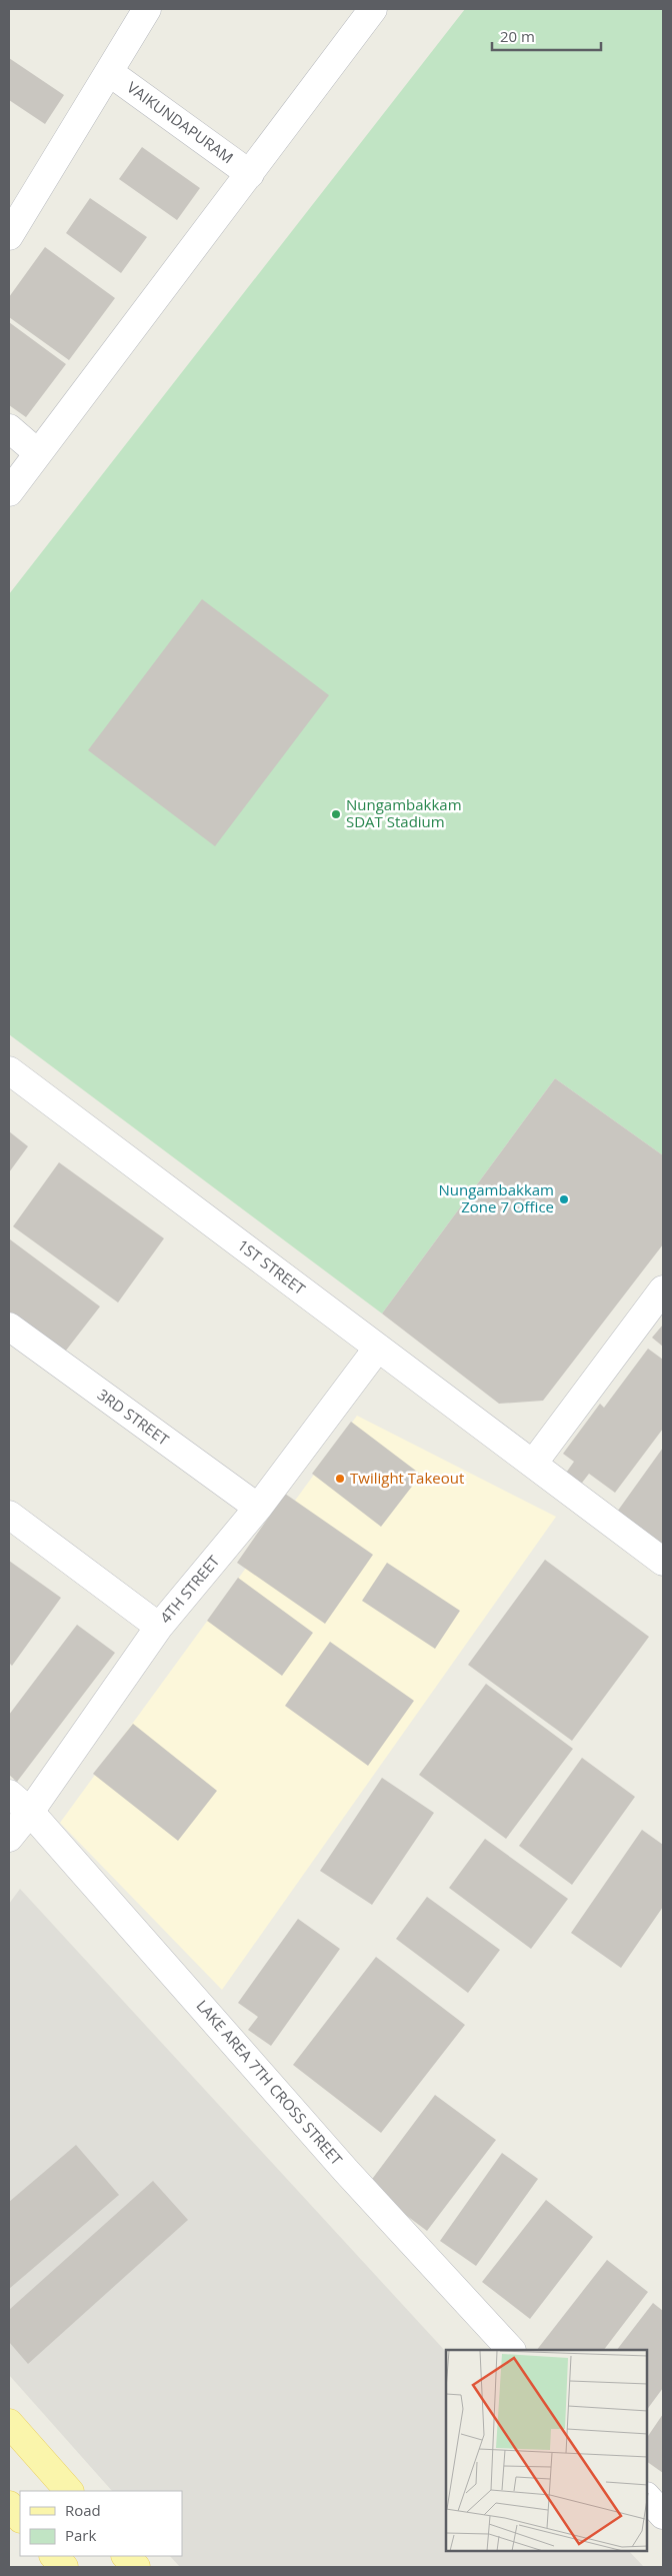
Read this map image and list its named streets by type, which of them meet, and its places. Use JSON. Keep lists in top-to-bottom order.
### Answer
{
  "streets": {
    "street": [
      "VAIKUNDAPURAM",
      "1ST STREET",
      "3RD STREET",
      "4TH STREET",
      "LAKE AREA 7TH CROSS STREET"
    ]
  },
  "crossings": [
    ["1ST STREET", "4TH STREET"],
    ["3RD STREET", "4TH STREET"],
    ["4TH STREET", "LAKE AREA 7TH CROSS STREET"]
  ],
  "places": ["Nungambakkam SDAT Stadium", "Nungambakkam Zone 7 Office", "Twilight Takeout"],
  "legend": ["Road", "Park"],
  "scale_bar": "20 m"
}
